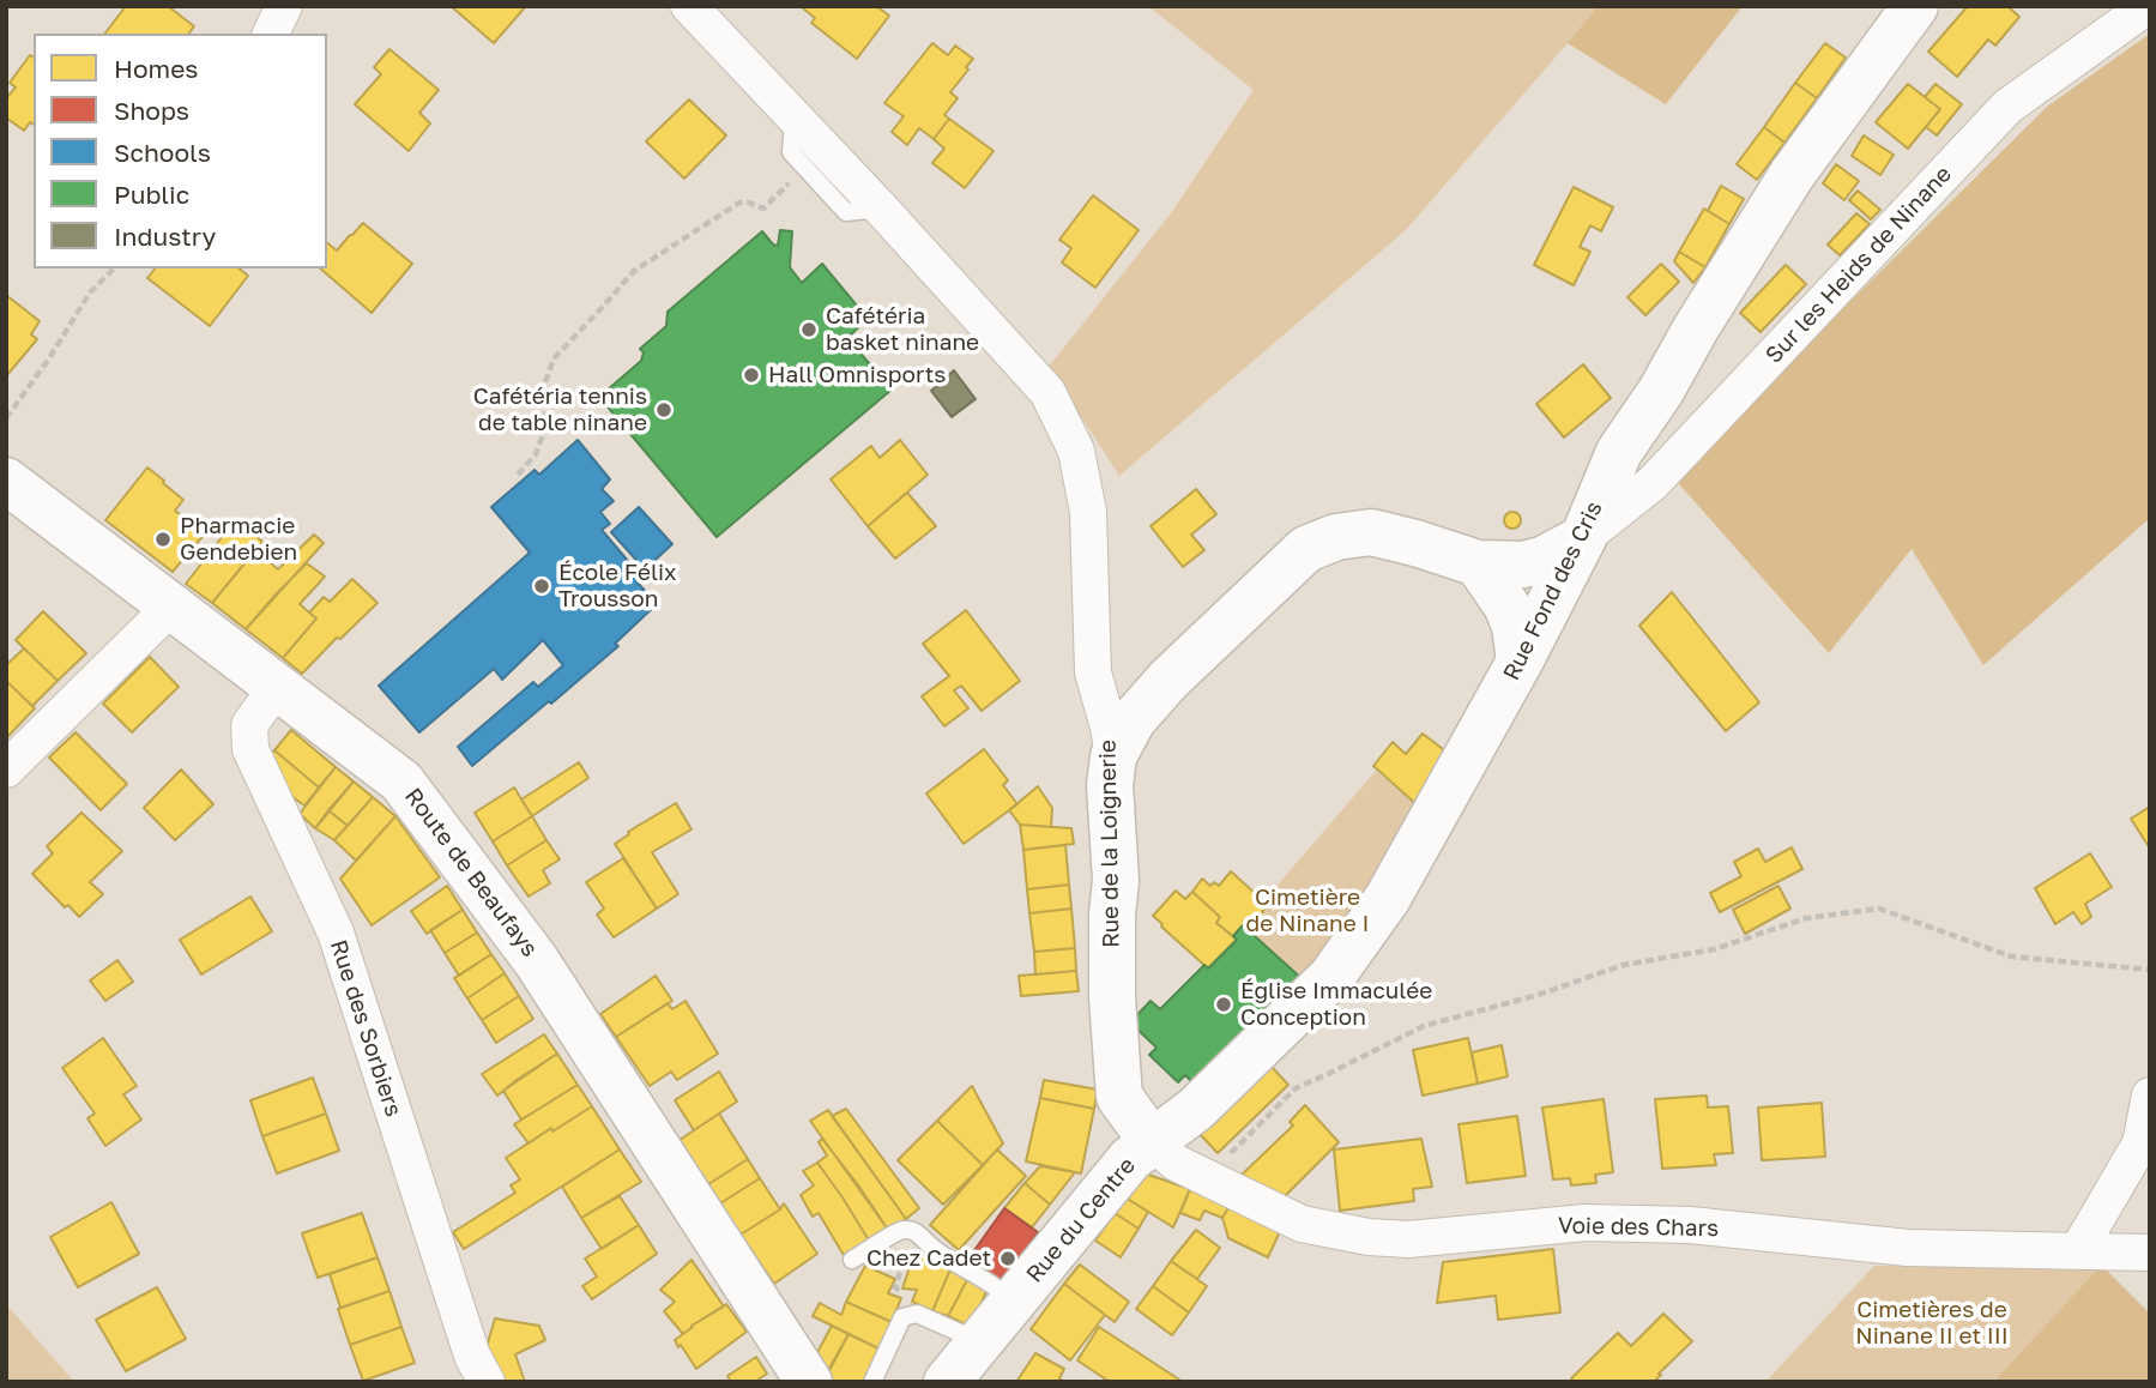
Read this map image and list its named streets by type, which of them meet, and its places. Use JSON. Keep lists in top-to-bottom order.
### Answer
{
  "streets": {
    "street": [
      "Sur les Heids de Ninane",
      "Rue Fond des Cris",
      "Rue de la Loignerie",
      "Route de Beaufays",
      "Rue des Sorbiers",
      "Rue du Centre",
      "Voie des Chars"
    ]
  },
  "crossings": [
    ["Sur les Heids de Ninane", "Rue Fond des Cris"],
    ["Rue Fond des Cris", "Rue de la Loignerie"],
    ["Rue Fond des Cris", "Rue du Centre"],
    ["Rue Fond des Cris", "Voie des Chars"],
    ["Rue de la Loignerie", "Rue du Centre"],
    ["Rue de la Loignerie", "Voie des Chars"],
    ["Route de Beaufays", "Rue des Sorbiers"],
    ["Rue du Centre", "Voie des Chars"]
  ],
  "parks": ["Cimetière de Ninane I", "Cimetières de Ninane II et III"],
  "places": [
    "Cafétéria basket ninane",
    "Hall Omnisports",
    "Cafétéria tennis de table ninane",
    "Pharmacie Gendebien",
    "École Félix Trousson",
    "Église Immaculée Conception",
    "Chez Cadet"
  ],
  "legend": [
    "Homes",
    "Shops",
    "Schools",
    "Public",
    "Industry"
  ]
}
